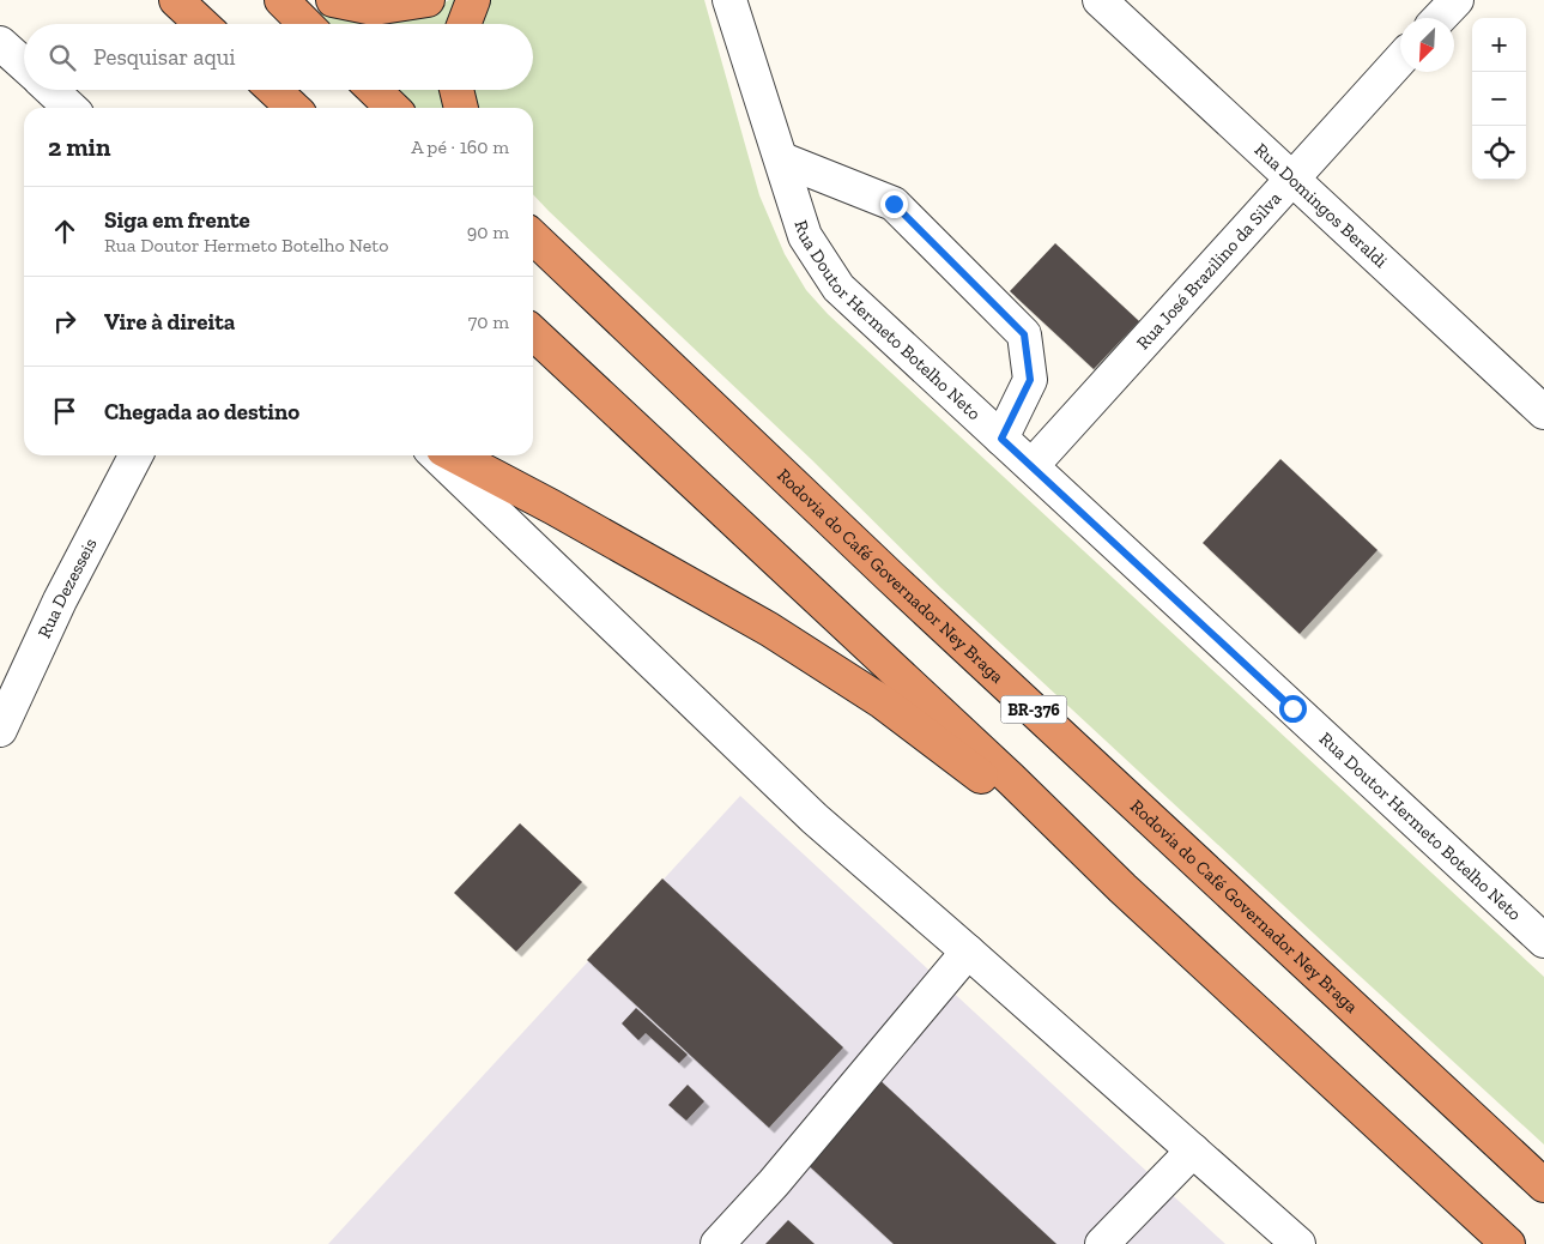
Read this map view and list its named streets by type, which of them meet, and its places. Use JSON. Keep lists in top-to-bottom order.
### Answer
{
  "streets": {
    "highway": ["Rodovia do Café Governador Ney Braga", "BR-376"],
    "street": [
      "Rua Domingos Beraldi",
      "Rua José Brazilino da Silva",
      "Rua Doutor Hermeto Botelho Neto",
      "Rua Dezesseis"
    ]
  },
  "crossings": [
    ["Rua Domingos Beraldi", "Rua José Brazilino da Silva"],
    ["Rua José Brazilino da Silva", "Rua Doutor Hermeto Botelho Neto"]
  ],
  "north": "bottom left",
  "page": {
    "map_buttons": ["+", "−"],
    "search": "Pesquisar aqui",
    "heading": ["2 min", "A pé · 160 m"],
    "list": [
      ["Siga em frente", "Rua Doutor Hermeto Botelho Neto", "90 m"],
      ["Vire à direita", "70 m"],
      "Chegada ao destino"
    ]
  }
}
